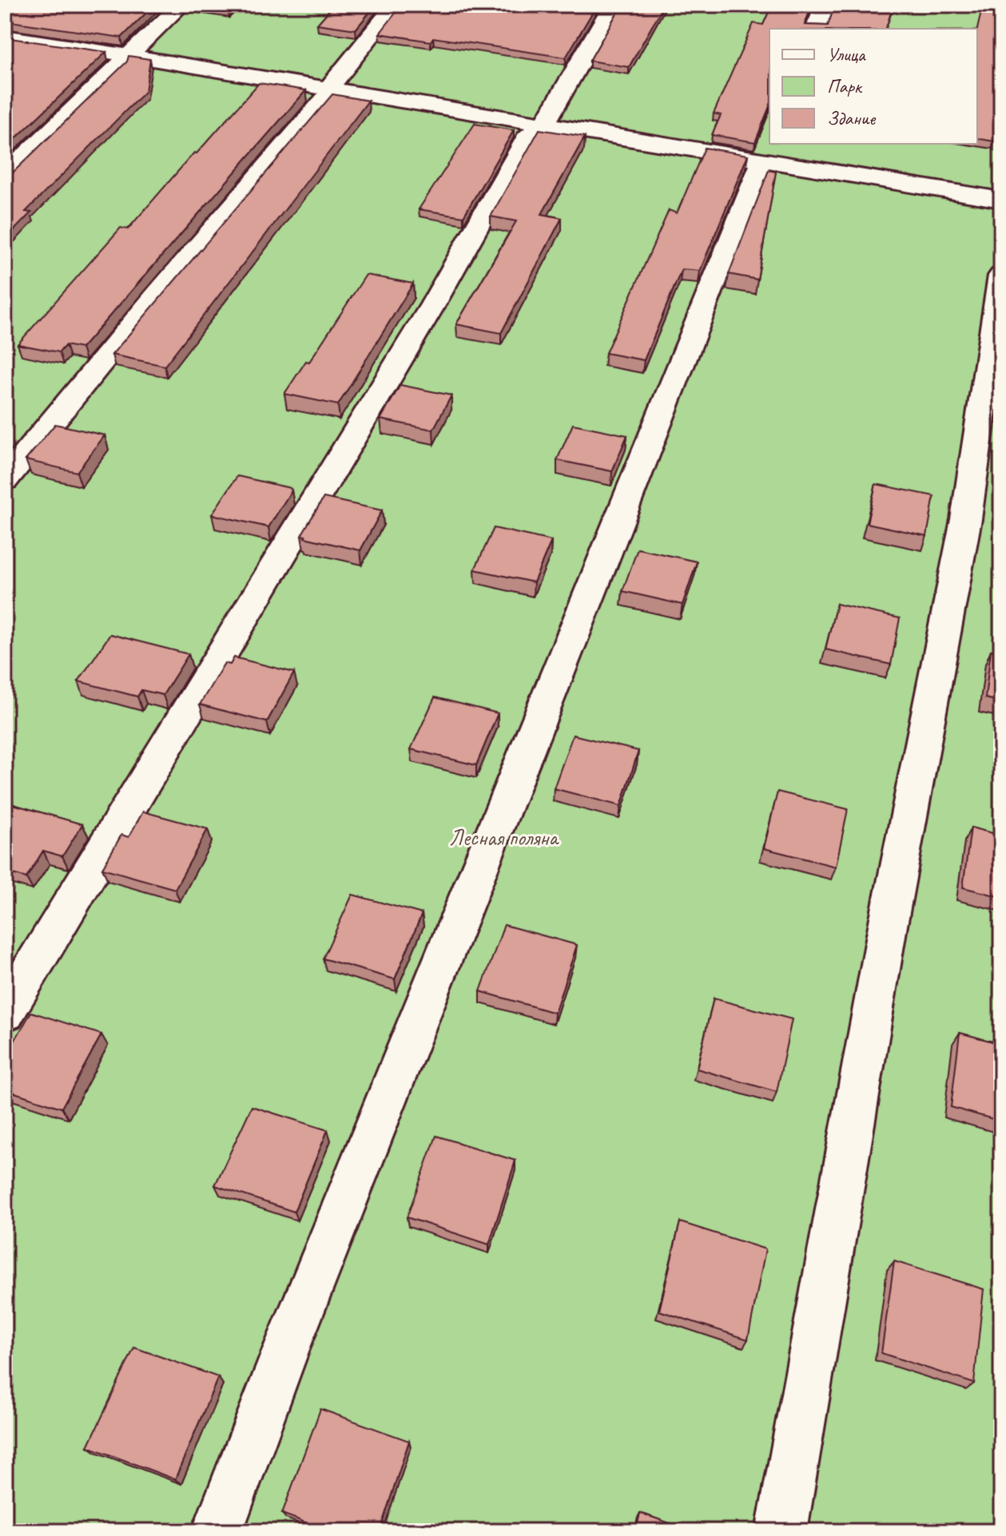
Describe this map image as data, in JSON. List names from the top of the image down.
{
  "parks": ["Лесная поляна"],
  "legend": ["Улица", "Парк", "Здание"]
}
